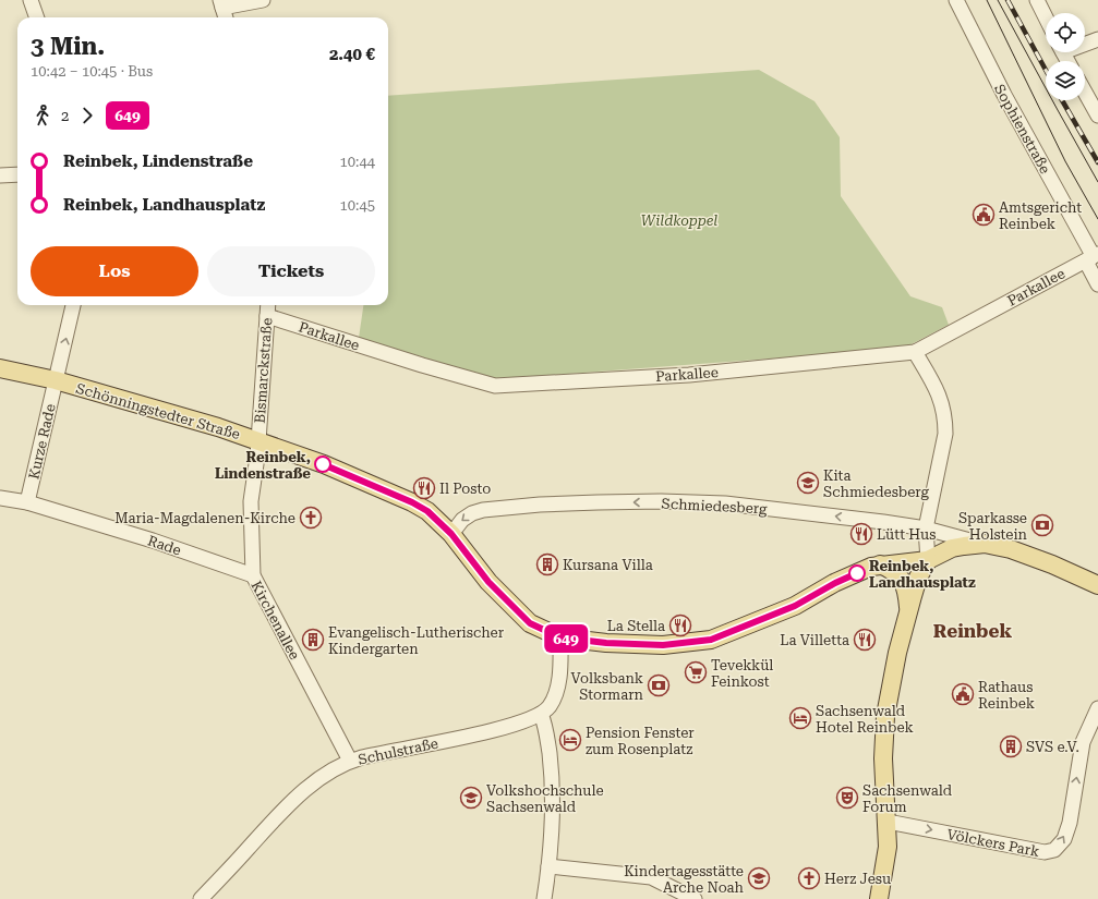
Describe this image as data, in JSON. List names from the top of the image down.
{
  "streets": {
    "main road": ["Schönningstedter Straße"],
    "street": [
      "Sophienstraße",
      "Parkallee",
      "Bismarckstraße",
      "Kurze Rade",
      "Schmiedesberg",
      "Rade",
      "Kirchenallee",
      "Schulstraße",
      "Völckers Park"
    ]
  },
  "crossings": [
    ["Sophienstraße", "Parkallee"],
    ["Parkallee", "Bismarckstraße"],
    ["Bismarckstraße", "Schönningstedter Straße"],
    ["Bismarckstraße", "Kirchenallee"],
    ["Schönningstedter Straße", "Kurze Rade"],
    ["Schönningstedter Straße", "Schmiedesberg"],
    ["Schönningstedter Straße", "Kirchenallee"],
    ["Kurze Rade", "Rade"],
    ["Rade", "Kirchenallee"],
    ["Kirchenallee", "Schulstraße"]
  ],
  "one_way": ["Kurze Rade", "Schmiedesberg"],
  "districts": ["Reinbek"],
  "parks": ["Wildkoppel"],
  "places": {
    "public building": ["Amtsgericht Reinbek", "Rathaus Reinbek"],
    "other": ["Reinbek, Lindenstraße", "Reinbek, Landhausplatz"],
    "school or university": ["Kita Schmiedesberg", "Volkshochschule Sachsenwald", "Kindertagesstätte Arche Noah"],
    "restaurant": [
      "Il Posto",
      "Lütt Hus",
      "La Stella",
      "La Villetta"
    ],
    "church": ["Maria-Magdalenen-Kirche", "Herz Jesu"],
    "bank": ["Sparkasse Holstein", "Volksbank Stormarn"],
    "building": ["Kursana Villa", "Evangelisch-Lutherischer Kindergarten", "SVS e.V."],
    "supermarket": ["Tevekkül Feinkost"],
    "hotel": ["Sachsenwald Hotel Reinbek", "Pension Fenster zum Rosenplatz"],
    "theatre": ["Sachsenwald Forum"]
  },
  "lines": ["bus line 649"],
  "page": {
    "on_map": "649",
    "heading": ["3 Min.", "10:42 – 10:45 · Bus", "2.40 €"],
    "legs": ["2", "649"],
    "list": [
      {
        "name": "Reinbek, Lindenstraße",
        "value": "10:44"
      },
      {
        "name": "Reinbek, Landhausplatz",
        "value": "10:45"
      }
    ],
    "buttons": ["Los", "Tickets"]
  }
}
